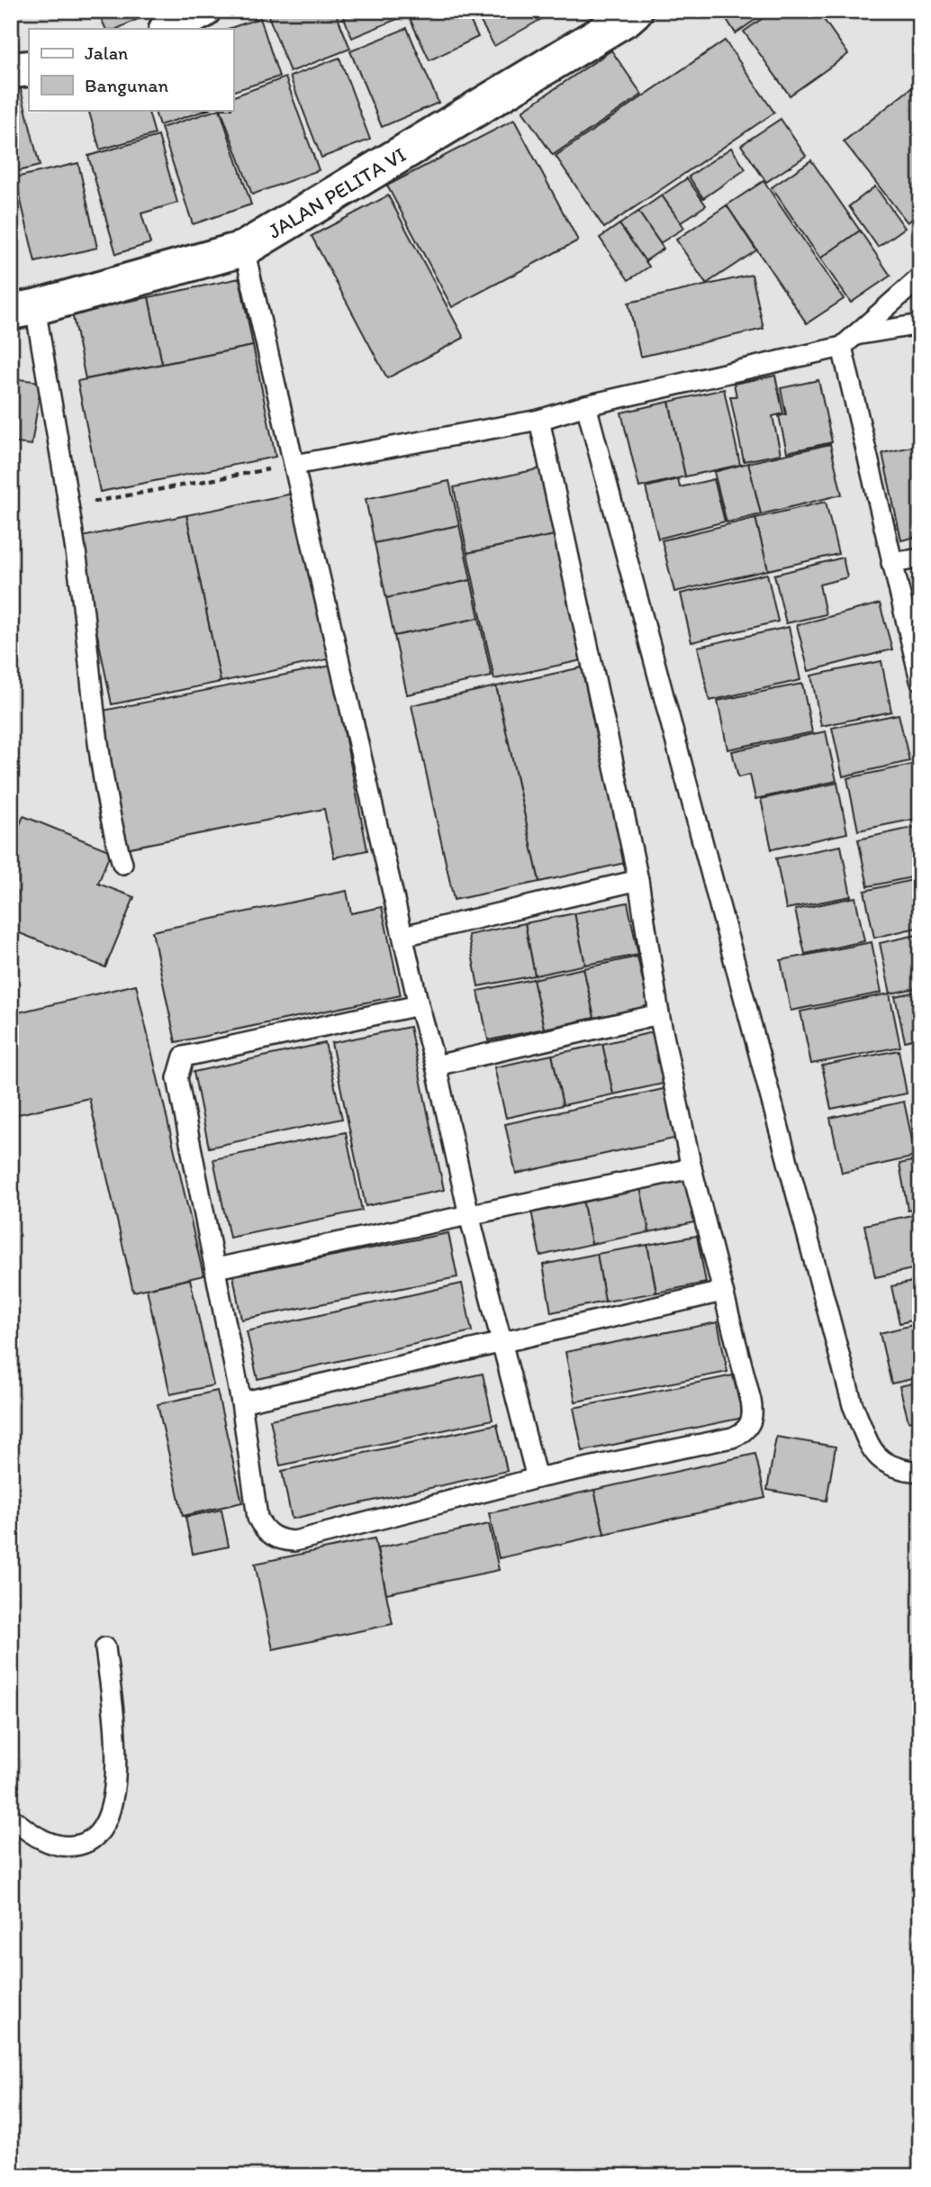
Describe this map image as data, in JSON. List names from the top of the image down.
{
  "streets": {
    "street": ["JALAN PELITA VI"]
  },
  "legend": ["Jalan", "Bangunan"]
}
